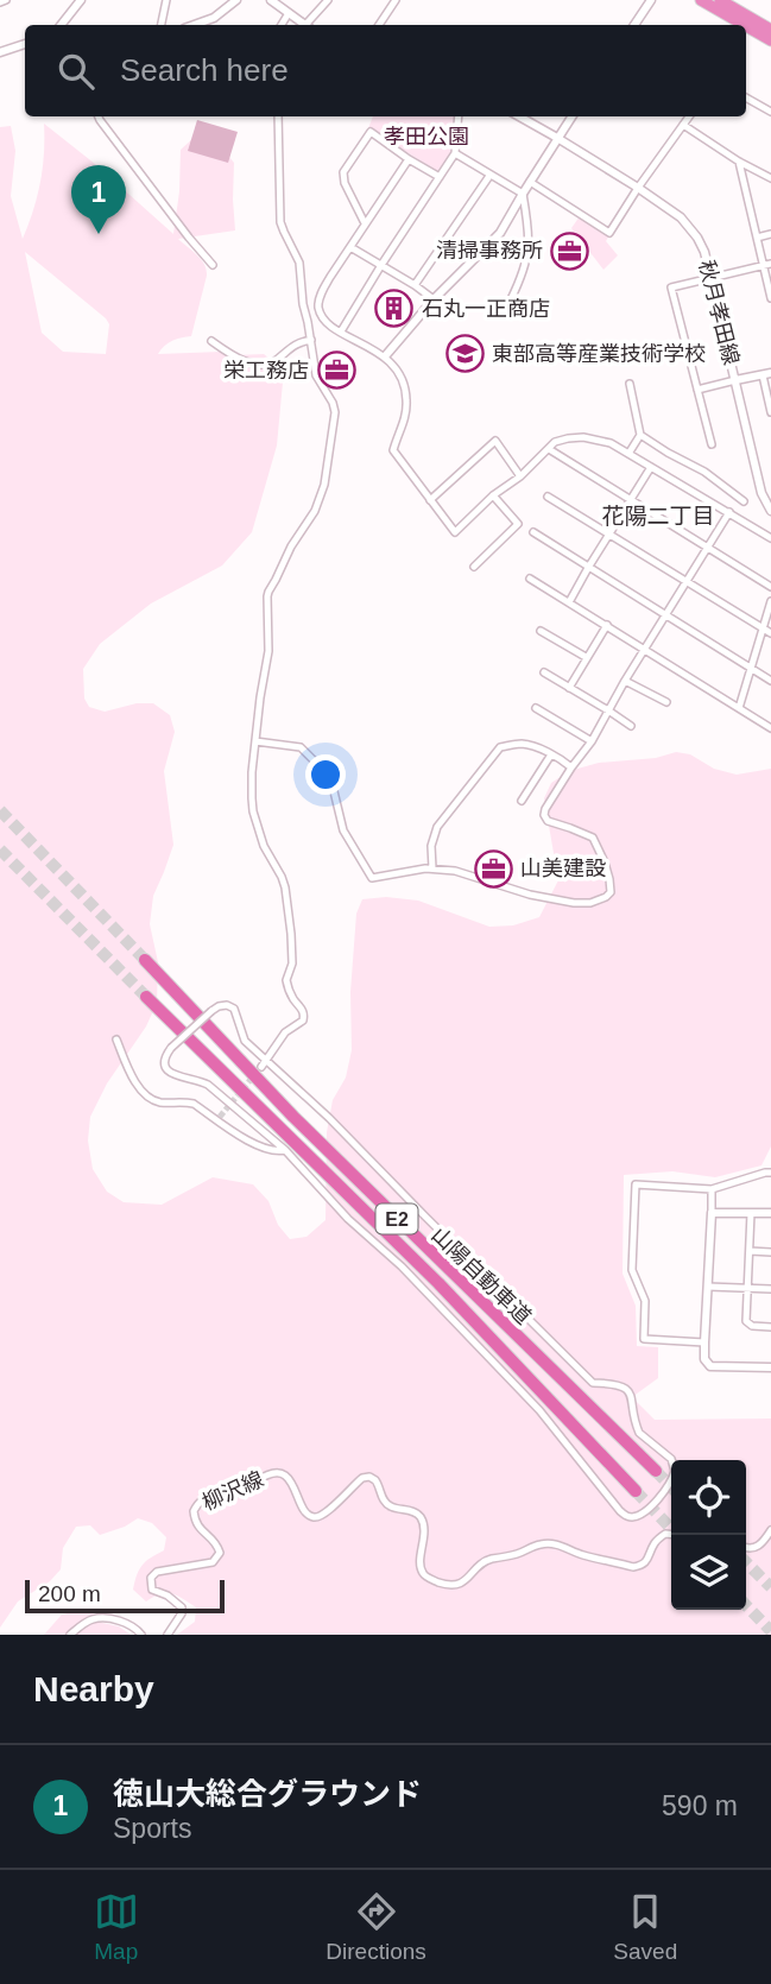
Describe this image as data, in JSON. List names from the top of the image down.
{
  "streets": {
    "highway": ["E2", "山陽自動車道"],
    "street": ["秋月孝田線", "柳沢線"]
  },
  "districts": ["花陽二丁目"],
  "parks": ["孝田公園"],
  "places": {
    "office": ["清掃事務所", "栄工務店", "山美建設"],
    "building": ["石丸一正商店"],
    "school or university": ["東部高等産業技術学校"]
  },
  "scale_bar": "200 m",
  "page": {
    "search": "Search here",
    "pins": "1",
    "scale": "200 m",
    "heading": "Nearby",
    "list": [
      {
        "mark": "1",
        "name": "徳山大総合グラウンド",
        "note": "Sports",
        "value": "590 m"
      }
    ],
    "nav": ["Map", "Directions", "Saved"]
  }
}
